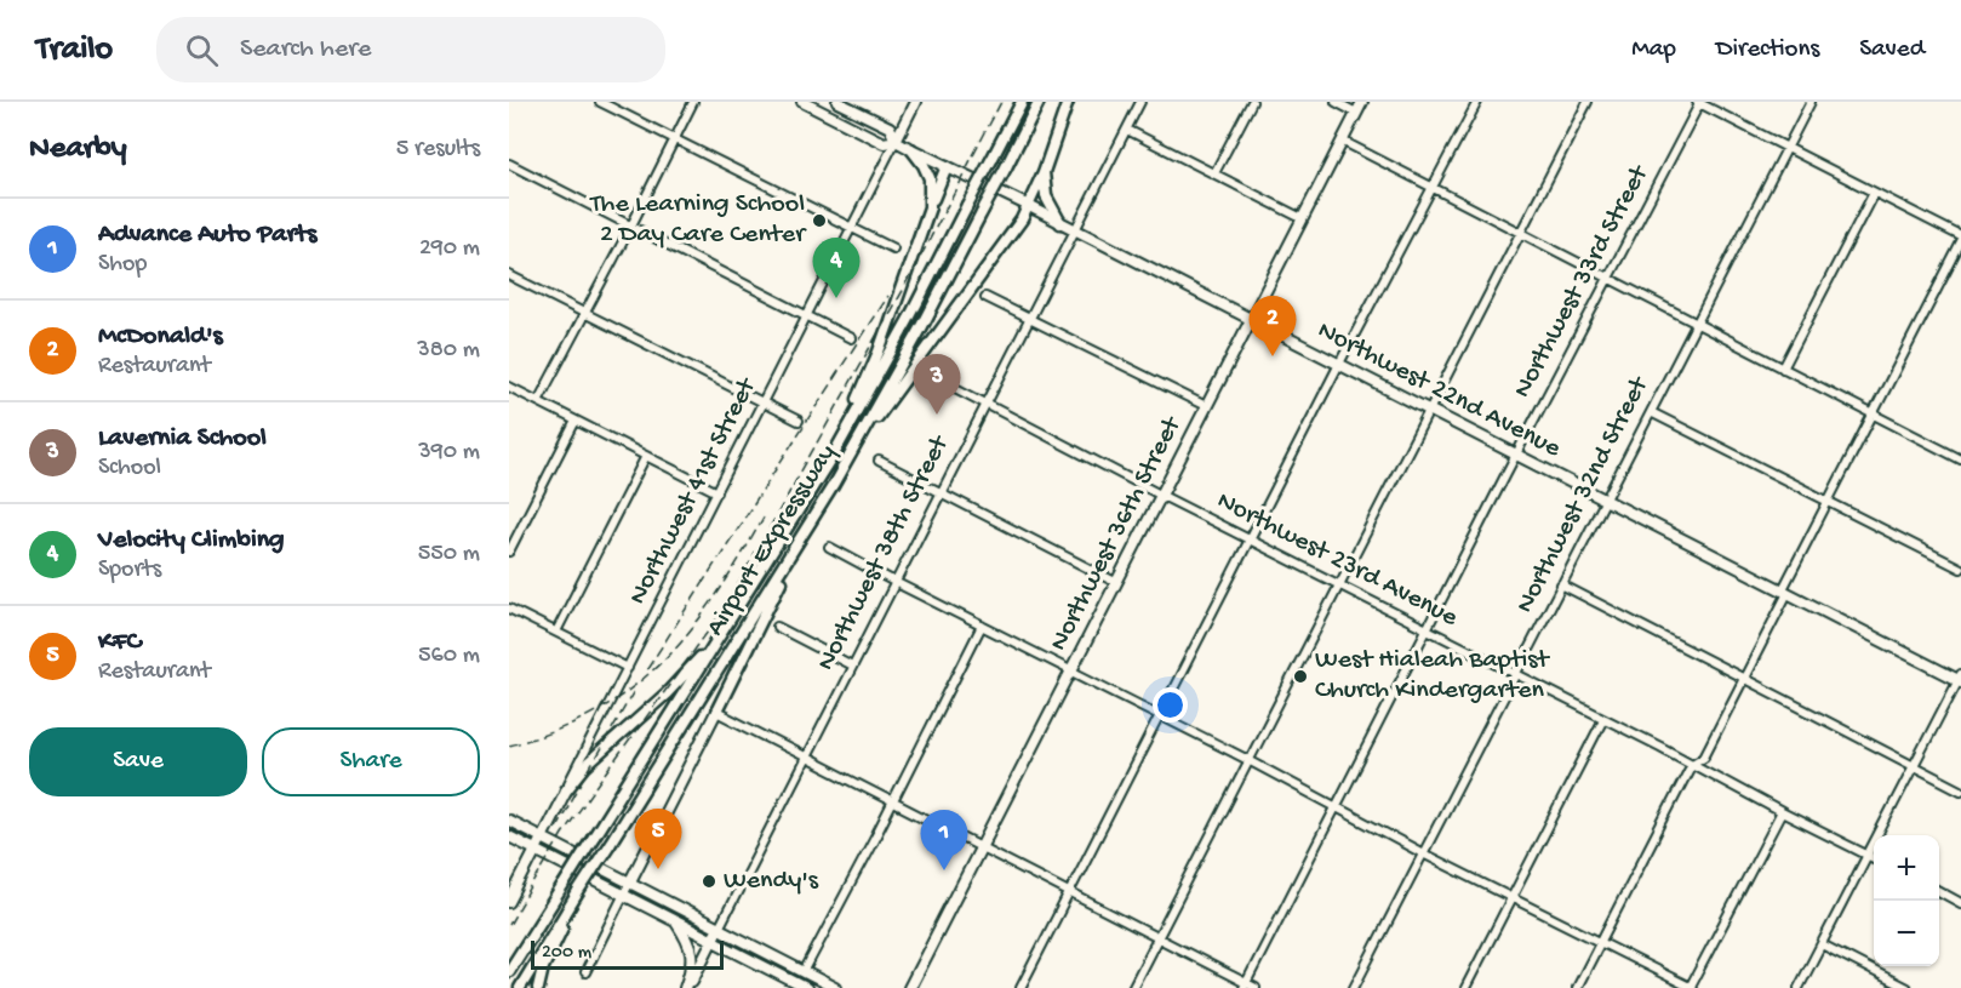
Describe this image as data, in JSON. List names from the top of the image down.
{
  "streets": {
    "highway": ["Airport Expressway"],
    "main road": [
      "Northwest 22nd Avenue",
      "Northwest 41st Street",
      "Northwest 36th Street",
      "Northwest 38th Street"
    ],
    "street": ["Northwest 33rd Street", "Northwest 32nd Street", "Northwest 23rd Avenue"]
  },
  "crossings": [
    ["Northwest 33rd Street", "Northwest 22nd Avenue"],
    ["Northwest 33rd Street", "Northwest 23rd Avenue"],
    ["Northwest 22nd Avenue", "Northwest 41st Street"],
    ["Northwest 22nd Avenue", "Northwest 32nd Street"],
    ["Northwest 22nd Avenue", "Northwest 36th Street"],
    ["Northwest 22nd Avenue", "Northwest 38th Street"],
    ["Northwest 32nd Street", "Northwest 23rd Avenue"],
    ["Northwest 36th Street", "Northwest 23rd Avenue"],
    ["Northwest 38th Street", "Northwest 23rd Avenue"]
  ],
  "places": ["The Learning School 2 Day Care Center", "West Hialeah Baptist Church Kindergarten", "Wendy's"],
  "scale_bar": "200 m",
  "page": {
    "header": "Trailo",
    "search": "Search here",
    "nav": ["Map", "Directions", "Saved"],
    "heading": ["Nearby", "5 results"],
    "list": [
      {
        "mark": "1",
        "name": "Advance Auto Parts",
        "note": "Shop",
        "value": "290 m"
      },
      {
        "mark": "2",
        "name": "McDonald's",
        "note": "Restaurant",
        "value": "380 m"
      },
      {
        "mark": "3",
        "name": "Lavernia School",
        "note": "School",
        "value": "390 m"
      },
      {
        "mark": "4",
        "name": "Velocity Climbing",
        "note": "Sports",
        "value": "550 m"
      },
      {
        "mark": "5",
        "name": "KFC",
        "note": "Restaurant",
        "value": "560 m"
      }
    ],
    "pins": [
      "4",
      "2",
      "3",
      "5",
      "1"
    ],
    "buttons": ["Save", "Share"],
    "map_buttons": ["+", "−"],
    "scale": "200 m"
  }
}
